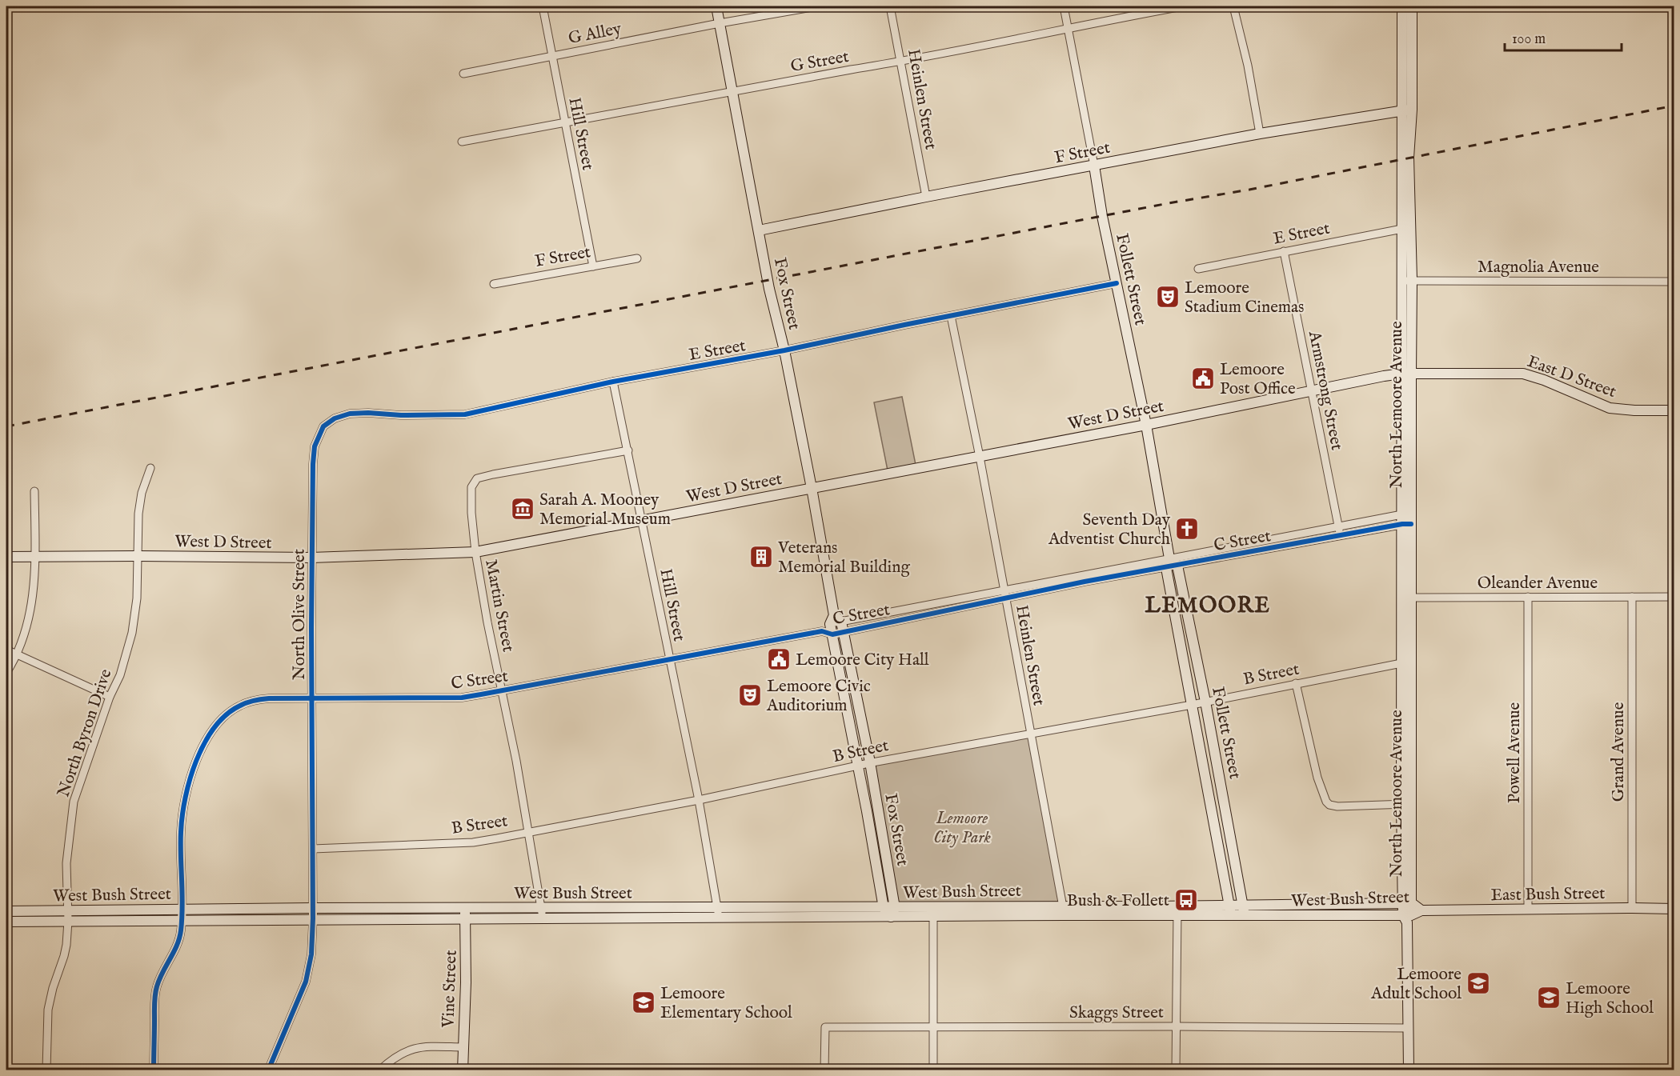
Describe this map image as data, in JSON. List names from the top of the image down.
{
  "streets": {
    "street": [
      "G Alley",
      "G Street",
      "Heinlen Street",
      "Hill Street",
      "F Street",
      "E Street",
      "Magnolia Avenue",
      "Follett Street",
      "Fox Street",
      "East D Street",
      "Armstrong Street",
      "North Lemoore Avenue",
      "West D Street",
      "C Street",
      "Oleander Avenue",
      "Martin Street",
      "North Olive Street",
      "B Street",
      "North Byron Drive",
      "Grand Avenue",
      "Powell Avenue",
      "West Bush Street",
      "East Bush Street",
      "Vine Street",
      "Skaggs Street"
    ]
  },
  "crossings": [
    ["G Alley", "Hill Street"],
    ["G Alley", "Fox Street"],
    ["G Street", "Heinlen Street"],
    ["G Street", "Hill Street"],
    ["G Street", "Follett Street"],
    ["G Street", "Fox Street"],
    ["Heinlen Street", "F Street"],
    ["Heinlen Street", "E Street"],
    ["Heinlen Street", "West D Street"],
    ["Heinlen Street", "C Street"],
    ["Heinlen Street", "B Street"],
    ["Heinlen Street", "West Bush Street"],
    ["Hill Street", "F Street"],
    ["Hill Street", "E Street"],
    ["Hill Street", "West D Street"],
    ["Hill Street", "C Street"],
    ["Hill Street", "Martin Street"],
    ["Hill Street", "B Street"],
    ["Hill Street", "West Bush Street"],
    ["F Street", "Follett Street"],
    ["F Street", "Fox Street"],
    ["F Street", "North Lemoore Avenue"],
    ["E Street", "Follett Street"],
    ["E Street", "Fox Street"],
    ["E Street", "Armstrong Street"],
    ["E Street", "North Lemoore Avenue"],
    ["E Street", "North Olive Street"],
    ["Magnolia Avenue", "North Lemoore Avenue"],
    ["Follett Street", "West D Street"],
    ["Follett Street", "C Street"],
    ["Follett Street", "B Street"],
    ["Follett Street", "West Bush Street"],
    ["Fox Street", "West D Street"],
    ["Fox Street", "C Street"],
    ["Fox Street", "B Street"],
    ["Fox Street", "West Bush Street"],
    ["East D Street", "North Lemoore Avenue"],
    ["East D Street", "West D Street"],
    ["Armstrong Street", "West D Street"],
    ["Armstrong Street", "C Street"],
    ["North Lemoore Avenue", "West D Street"],
    ["North Lemoore Avenue", "C Street"],
    ["North Lemoore Avenue", "Oleander Avenue"],
    ["North Lemoore Avenue", "B Street"],
    ["North Lemoore Avenue", "West Bush Street"],
    ["North Lemoore Avenue", "Skaggs Street"],
    ["West D Street", "Martin Street"],
    ["West D Street", "North Olive Street"],
    ["West D Street", "North Byron Drive"],
    ["C Street", "Martin Street"],
    ["C Street", "North Olive Street"],
    ["C Street", "West Bush Street"],
    ["Oleander Avenue", "Grand Avenue"],
    ["Oleander Avenue", "Powell Avenue"],
    ["Martin Street", "B Street"],
    ["Martin Street", "West Bush Street"],
    ["North Olive Street", "B Street"],
    ["North Olive Street", "West Bush Street"],
    ["North Byron Drive", "West Bush Street"],
    ["Grand Avenue", "East Bush Street"],
    ["Powell Avenue", "East Bush Street"],
    ["West Bush Street", "East Bush Street"],
    ["West Bush Street", "Vine Street"]
  ],
  "districts": ["LEMOORE"],
  "parks": ["Lemoore City Park"],
  "places": {
    "theatre": ["Lemoore Stadium Cinemas", "Lemoore Civic Auditorium"],
    "public building": ["Lemoore Post Office", "Lemoore City Hall"],
    "museum": ["Sarah A. Mooney Memorial Museum"],
    "church": ["Seventh Day Adventist Church"],
    "building": ["Veterans Memorial Building"],
    "bus stop": ["Bush & Follett"],
    "school or university": ["Lemoore Adult School", "Lemoore High School", "Lemoore Elementary School"]
  },
  "scale_bar": "100 m"
}
